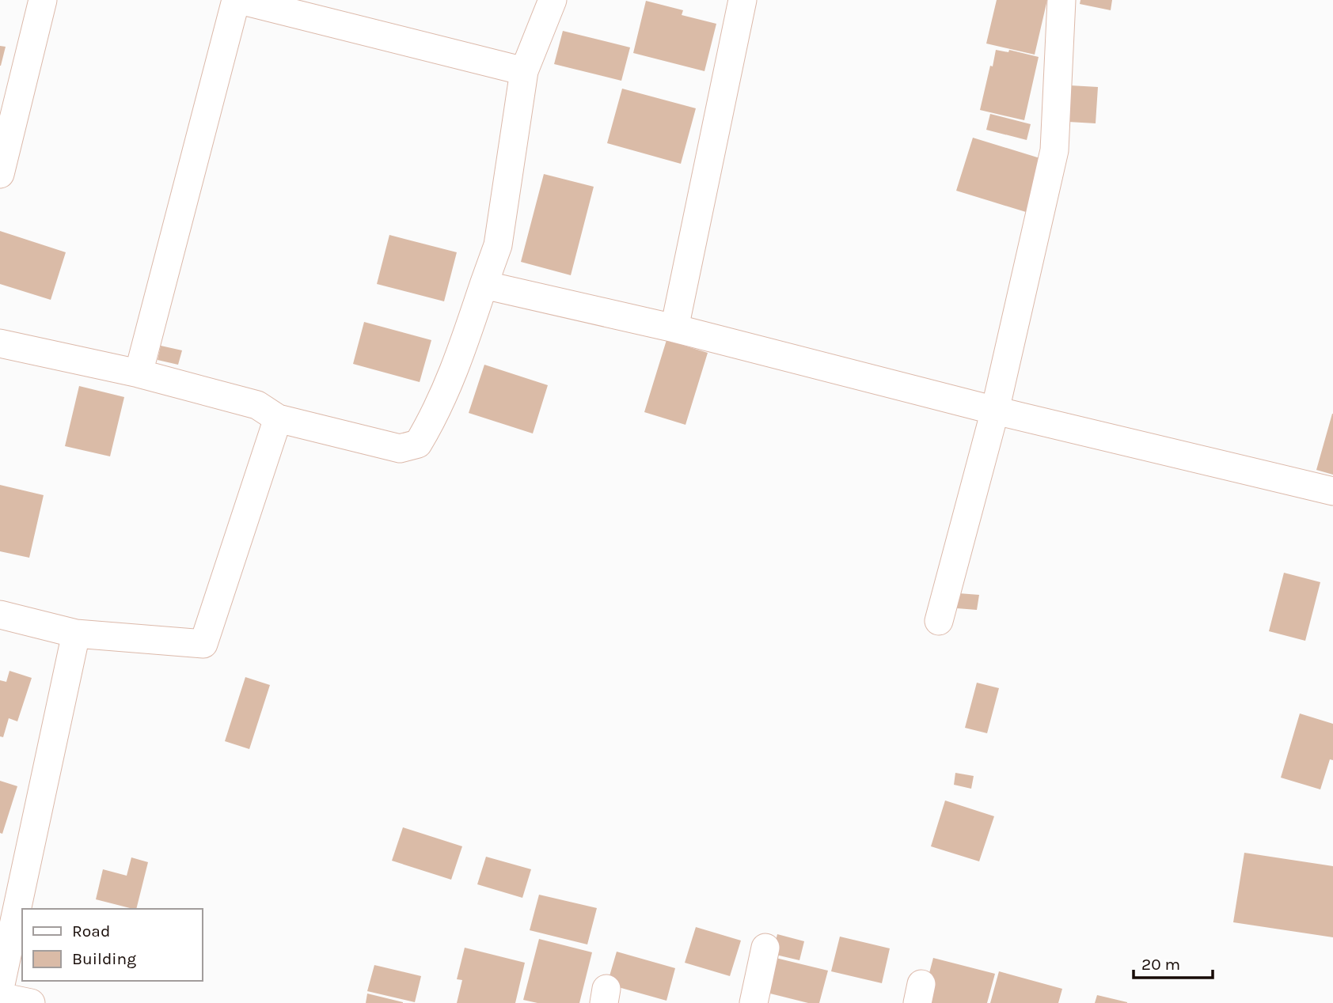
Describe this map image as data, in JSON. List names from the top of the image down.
{
  "legend": ["Road", "Building"],
  "scale_bar": "20 m"
}
